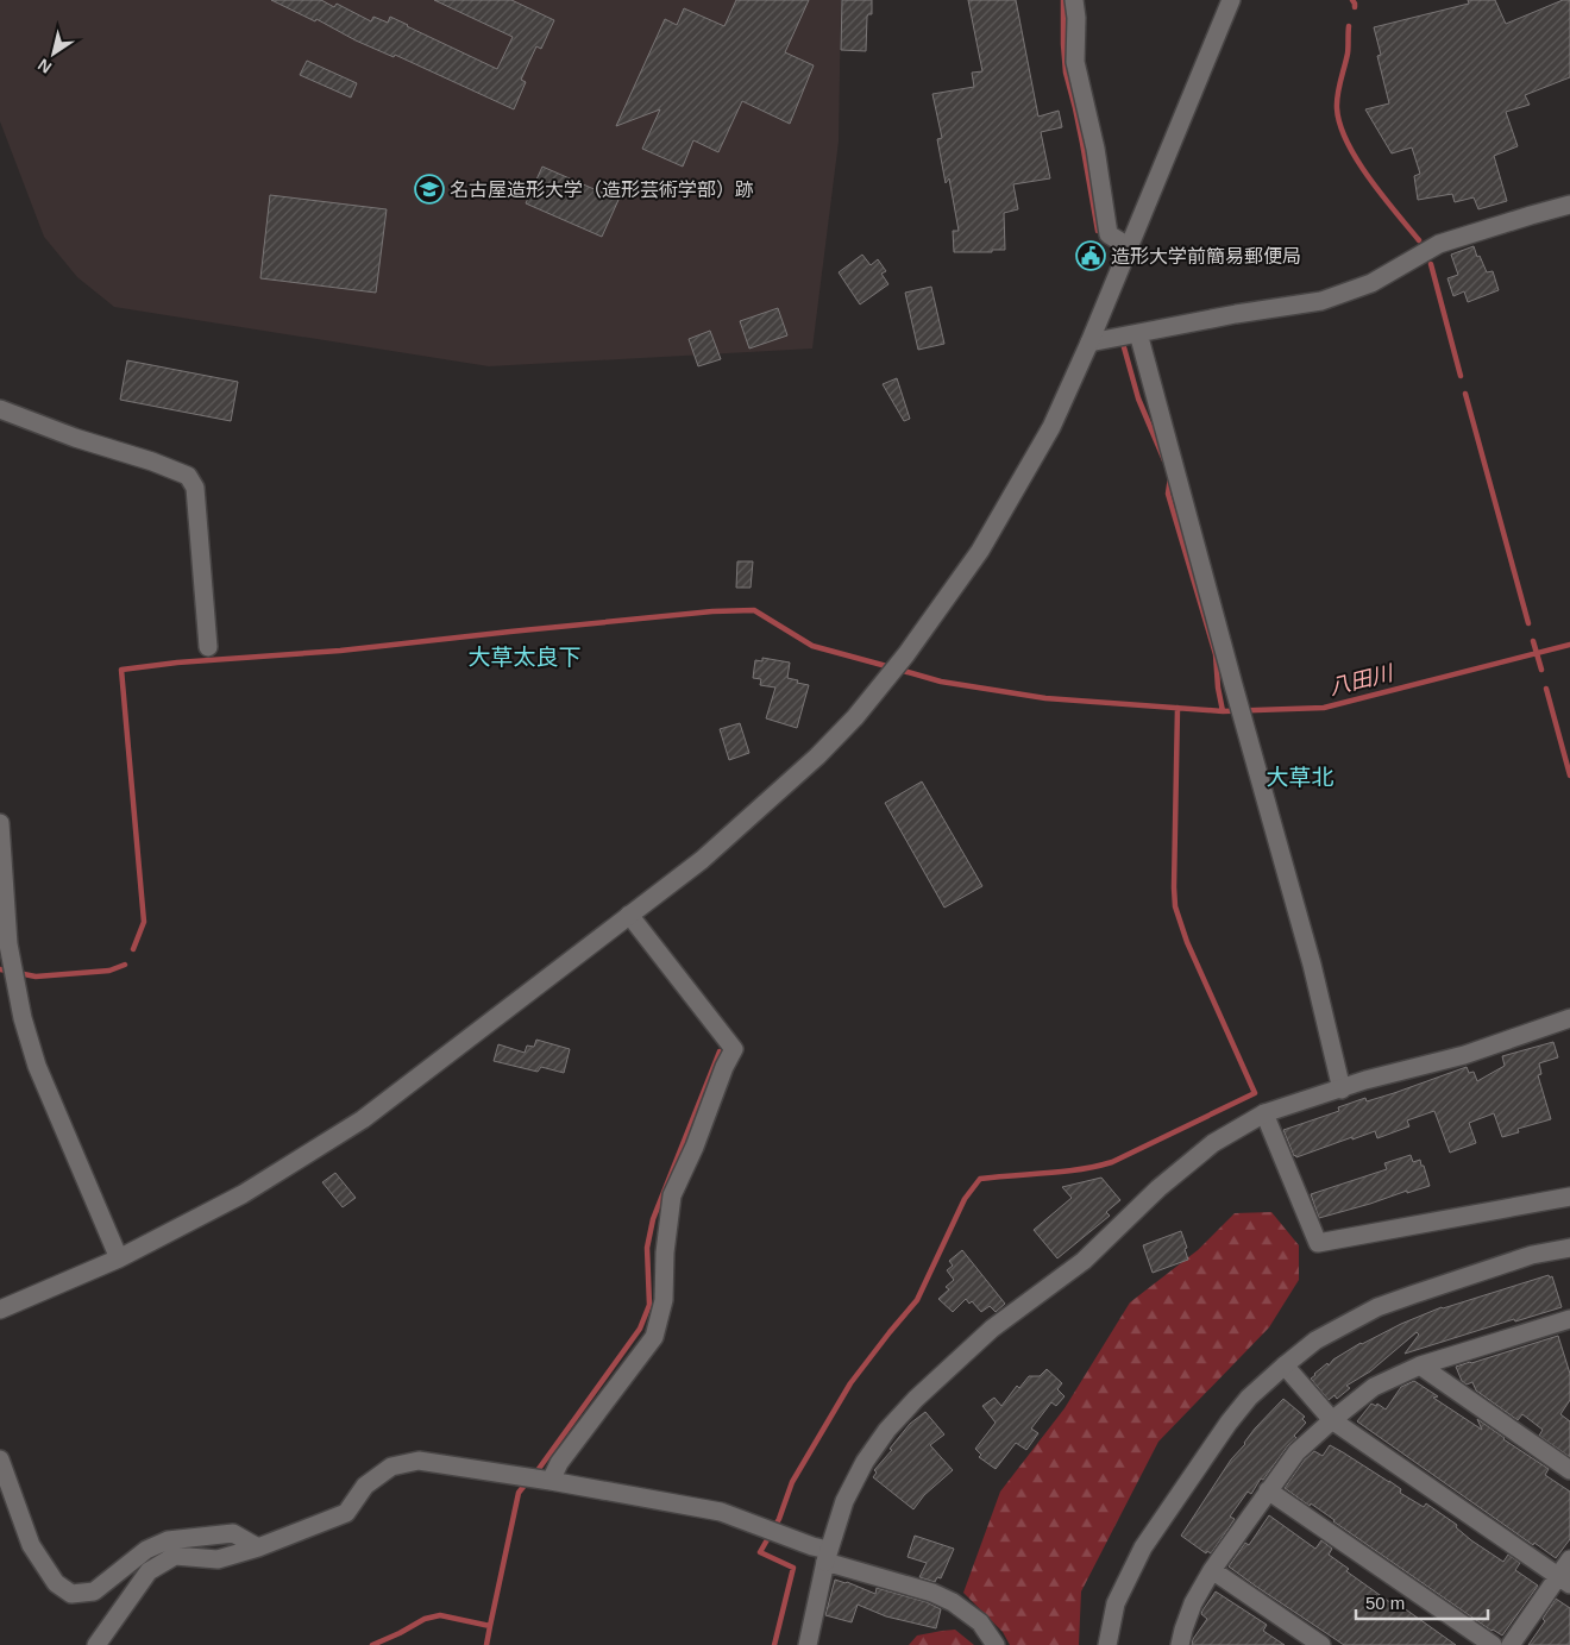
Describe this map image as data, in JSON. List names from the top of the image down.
{
  "districts": ["大草太良下", "大草北"],
  "water": ["八田川"],
  "places": {
    "school or university": ["名古屋造形大学（造形芸術学部）跡"],
    "public building": ["造形大学前簡易郵便局"]
  },
  "scale_bar": "50 m",
  "north": "bottom left"
}
